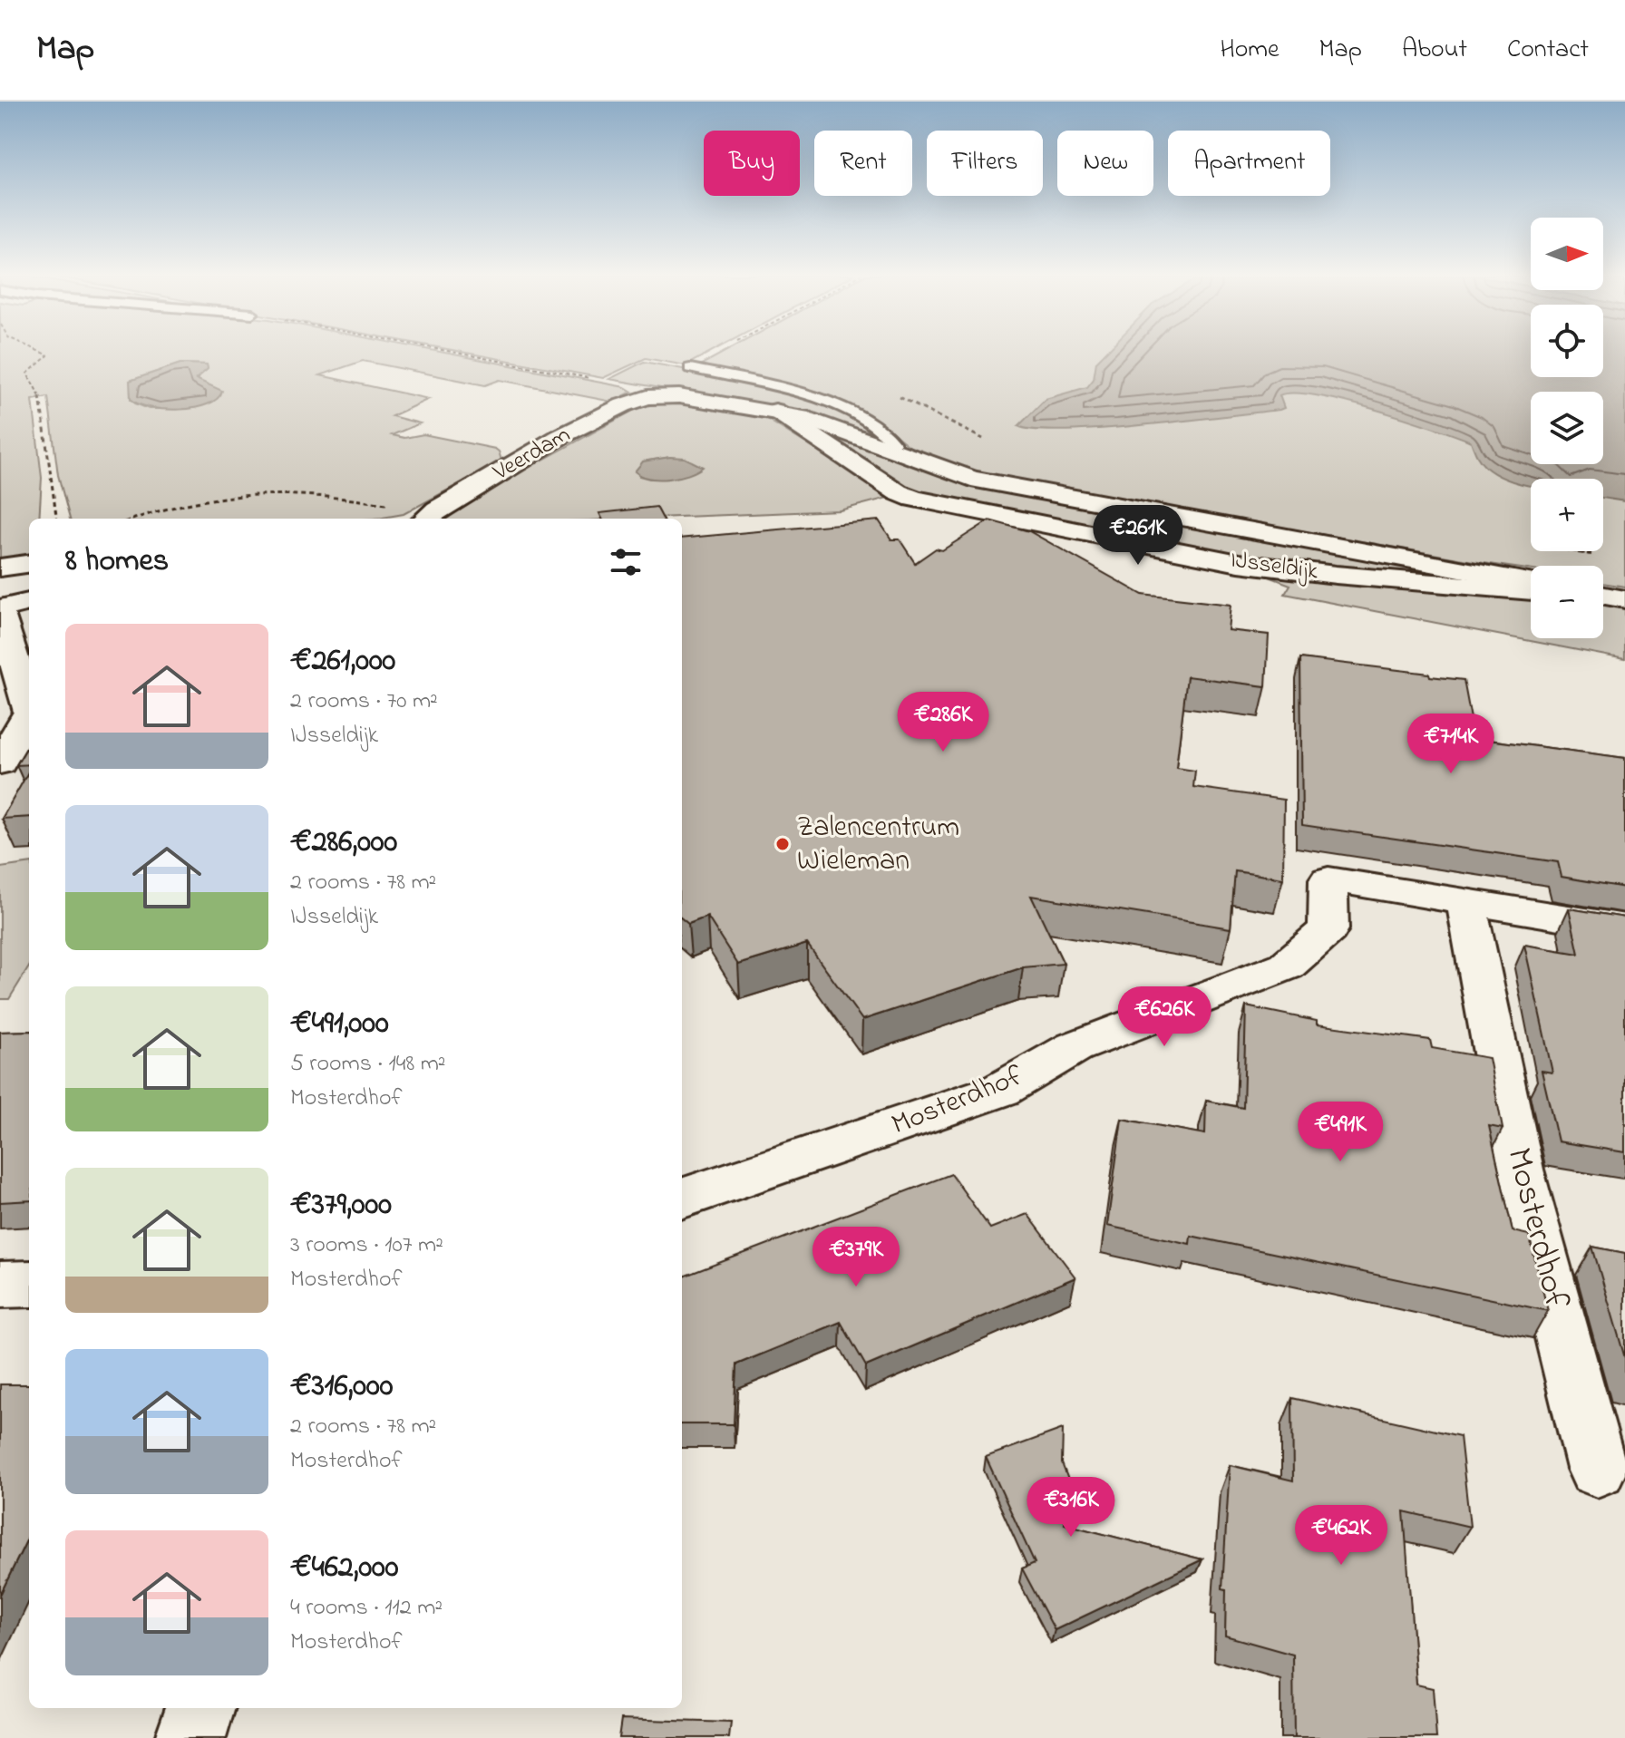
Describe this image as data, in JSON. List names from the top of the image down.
{
  "streets": {
    "street": ["Veerdam", "IJsseldijk", "Mosterdhof"]
  },
  "crossings": [
    ["Veerdam", "IJsseldijk"]
  ],
  "places": ["Zalencentrum Wieleman"],
  "north": "right",
  "page": {
    "header": "Map",
    "nav": [
      "Home",
      "Map",
      "About",
      "Contact"
    ],
    "chip": [
      "Buy",
      "Rent",
      "Filters",
      "New",
      "Apartment"
    ],
    "map_buttons": ["+", "−"],
    "price": [
      "€261K",
      "€286K",
      "€714K",
      "€626K",
      "€491K",
      "€379K",
      "€316K",
      "€462K"
    ],
    "heading": "8 homes",
    "list": [
      {
        "name": "€261,000",
        "note": "2 rooms · 70 m² · IJsseldijk"
      },
      {
        "name": "€286,000",
        "note": "2 rooms · 78 m² · IJsseldijk"
      },
      {
        "name": "€491,000",
        "note": "5 rooms · 148 m² · Mosterdhof"
      },
      {
        "name": "€379,000",
        "note": "3 rooms · 107 m² · Mosterdhof"
      },
      {
        "name": "€316,000",
        "note": "2 rooms · 78 m² · Mosterdhof"
      },
      {
        "name": "€462,000",
        "note": "4 rooms · 112 m² · Mosterdhof"
      }
    ]
  }
}
